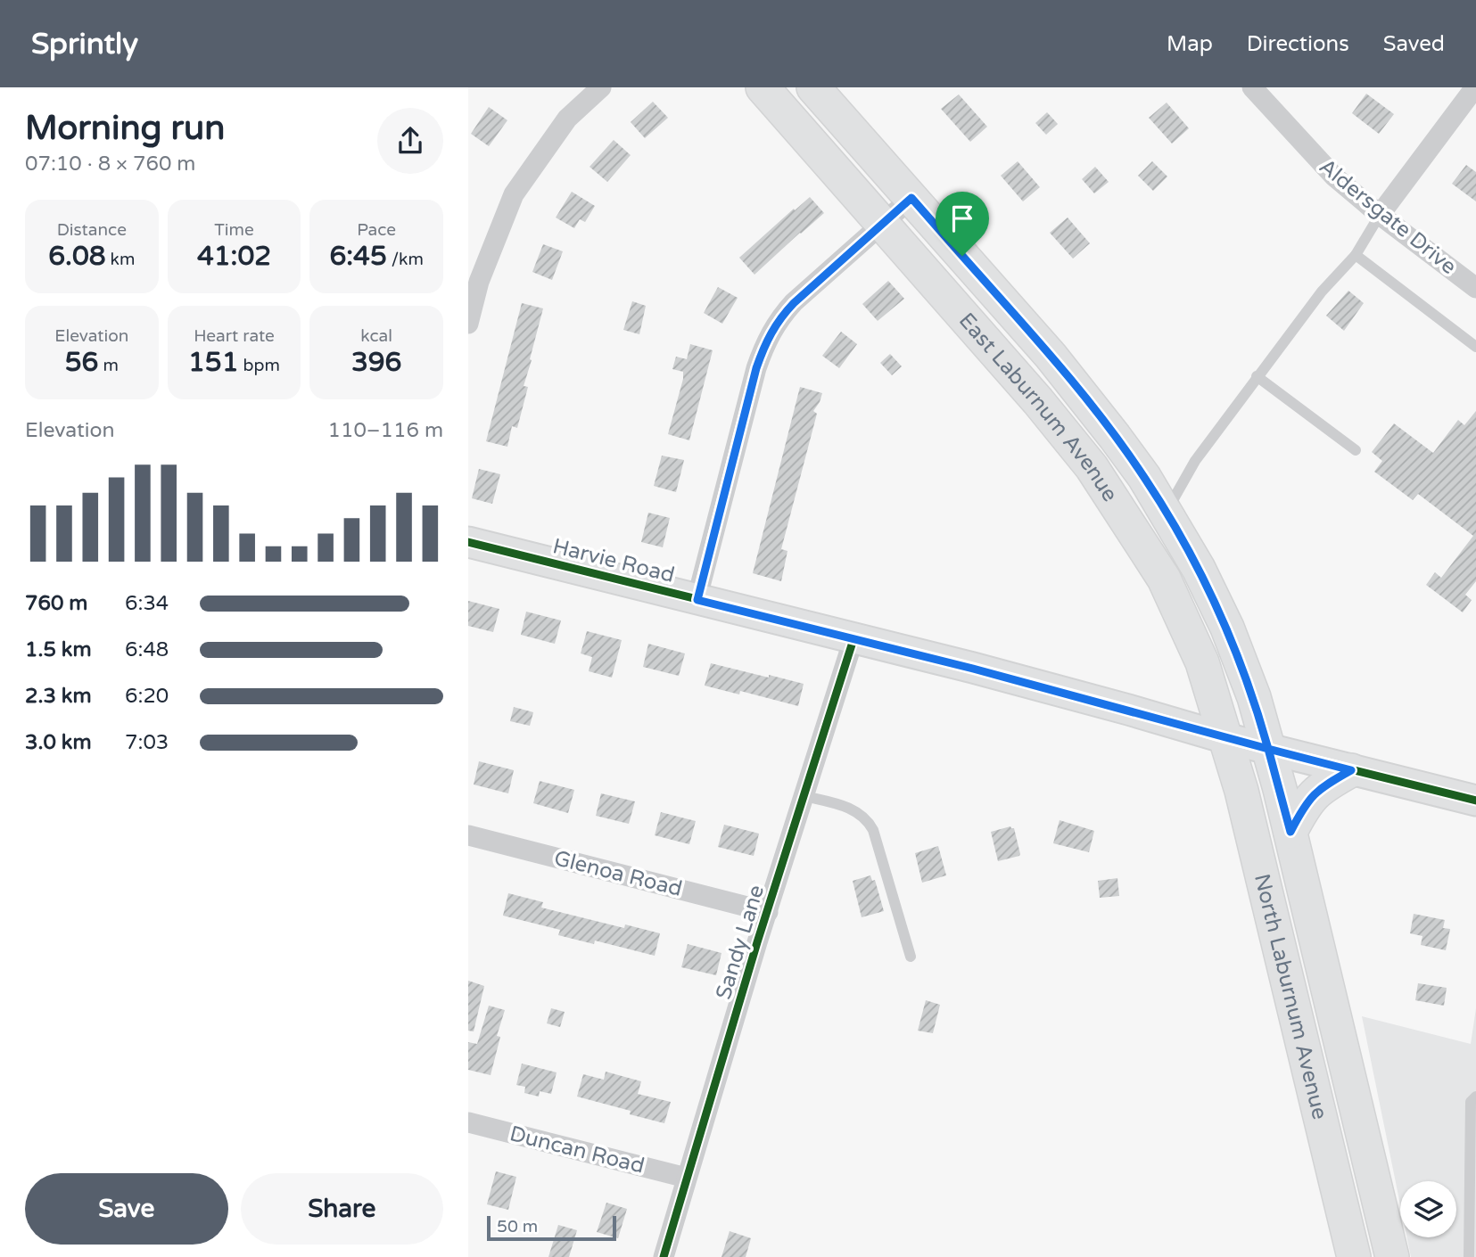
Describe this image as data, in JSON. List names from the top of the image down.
{
  "streets": {
    "main road": ["East Laburnum Avenue", "North Laburnum Avenue"],
    "street": [
      "Aldersgate Drive",
      "Harvie Road",
      "Glenoa Road",
      "Sandy Lane",
      "Duncan Road"
    ]
  },
  "crossings": [
    ["East Laburnum Avenue", "Harvie Road"],
    ["East Laburnum Avenue", "North Laburnum Avenue"],
    ["Harvie Road", "Sandy Lane"],
    ["Harvie Road", "North Laburnum Avenue"],
    ["Glenoa Road", "Sandy Lane"],
    ["Sandy Lane", "Duncan Road"]
  ],
  "scale_bar": "50 m",
  "page": {
    "header": "Sprintly",
    "nav": ["Map", "Directions", "Saved"],
    "heading": ["Morning run", "07:10 · 8 × 760 m"],
    "stats": [
      ["Distance", "6.08 km"],
      ["Time", "41:02"],
      ["Pace", "6:45 /km"],
      ["Elevation", "56 m"],
      ["Heart rate", "151 bpm"],
      ["kcal", "396"]
    ],
    "chart": ["Elevation", "110–116 m"],
    "list": [
      {
        "name": "760 m",
        "note": "6:34"
      },
      {
        "name": "1.5 km",
        "note": "6:48"
      },
      {
        "name": "2.3 km",
        "note": "6:20"
      },
      {
        "name": "3.0 km",
        "note": "7:03"
      }
    ],
    "buttons": ["Save", "Share"],
    "scale": "50 m"
  }
}
